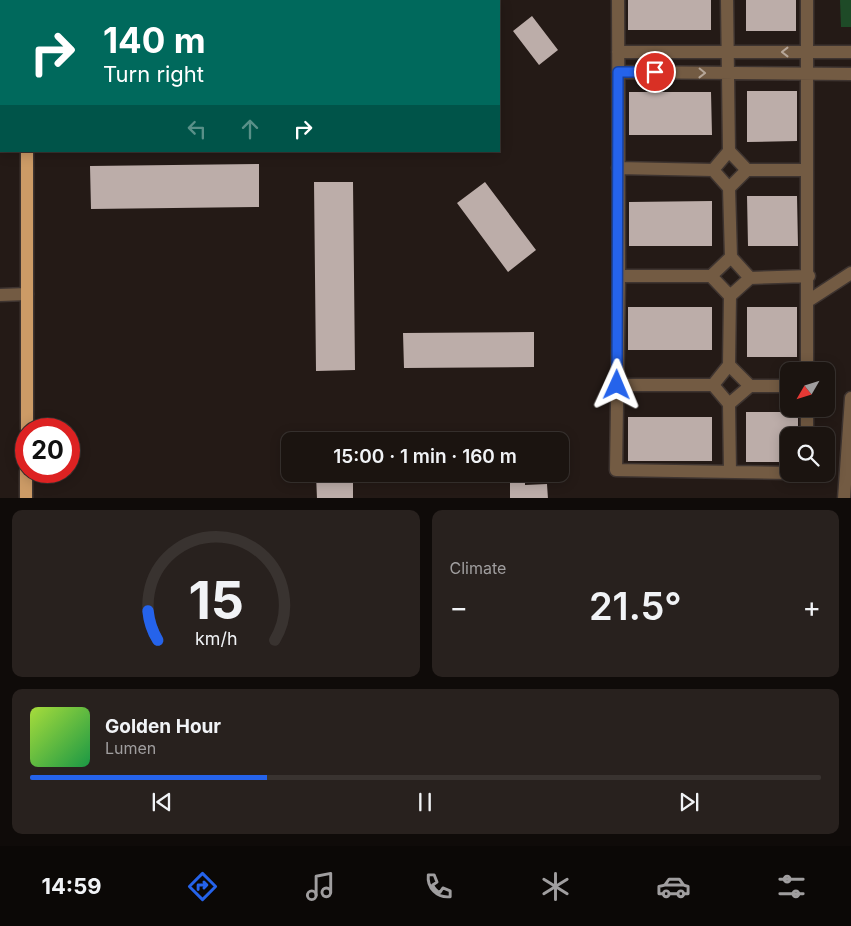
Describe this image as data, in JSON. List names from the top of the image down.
{
  "north": "bottom left",
  "page": {
    "turn": ["140 m", "Turn right"],
    "limit": "20",
    "trip": "15:00 · 1 min · 160 m",
    "tile": "Climate",
    "heat": ["−", "21.5°", "+"],
    "song": ["Golden Hour", "Lumen"],
    "tabs": "14:59",
    "gauge": ["15", "km/h"]
  }
}
